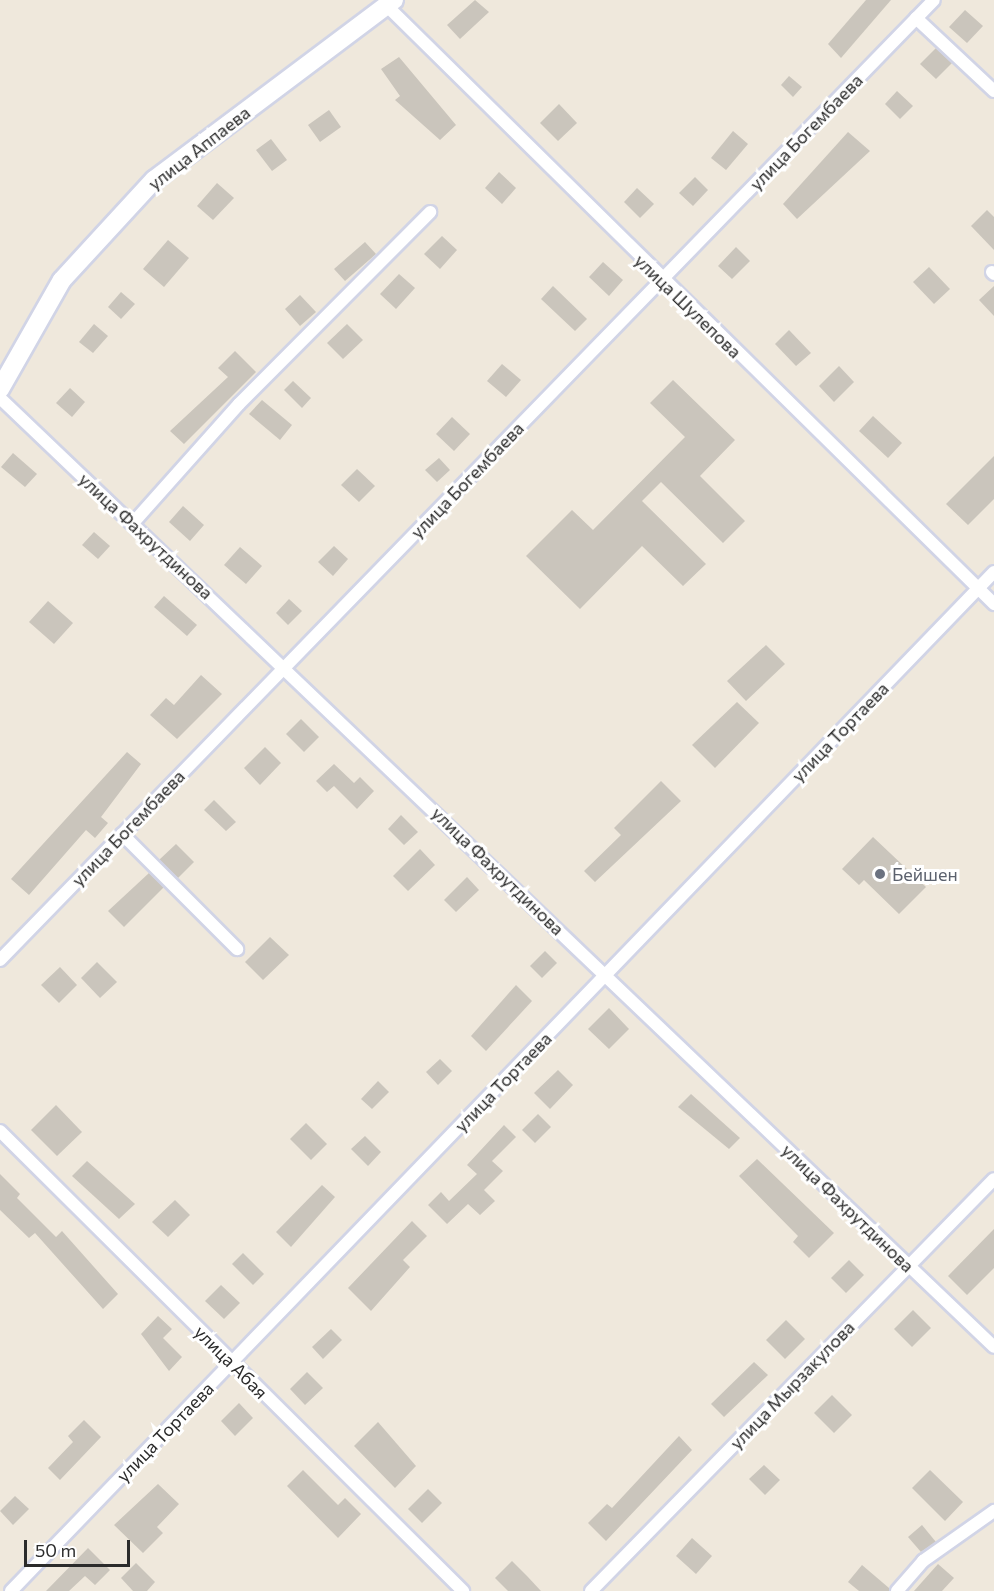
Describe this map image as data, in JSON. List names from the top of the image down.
{
  "streets": {
    "main road": ["улица Аппаева"],
    "street": [
      "улица Богембаева",
      "улица Шулепова",
      "улица Фахрутдинова",
      "улица Тортаева",
      "улица Абая",
      "улица Мырзакулова"
    ]
  },
  "crossings": [
    ["улица Богембаева", "улица Шулепова"],
    ["улица Богембаева", "улица Фахрутдинова"],
    ["улица Аппаева", "улица Шулепова"],
    ["улица Шулепова", "улица Тортаева"],
    ["улица Фахрутдинова", "улица Тортаева"],
    ["улица Фахрутдинова", "улица Мырзакулова"],
    ["улица Тортаева", "улица Абая"]
  ],
  "places": ["Бейшен"],
  "scale_bar": "50 m"
}
